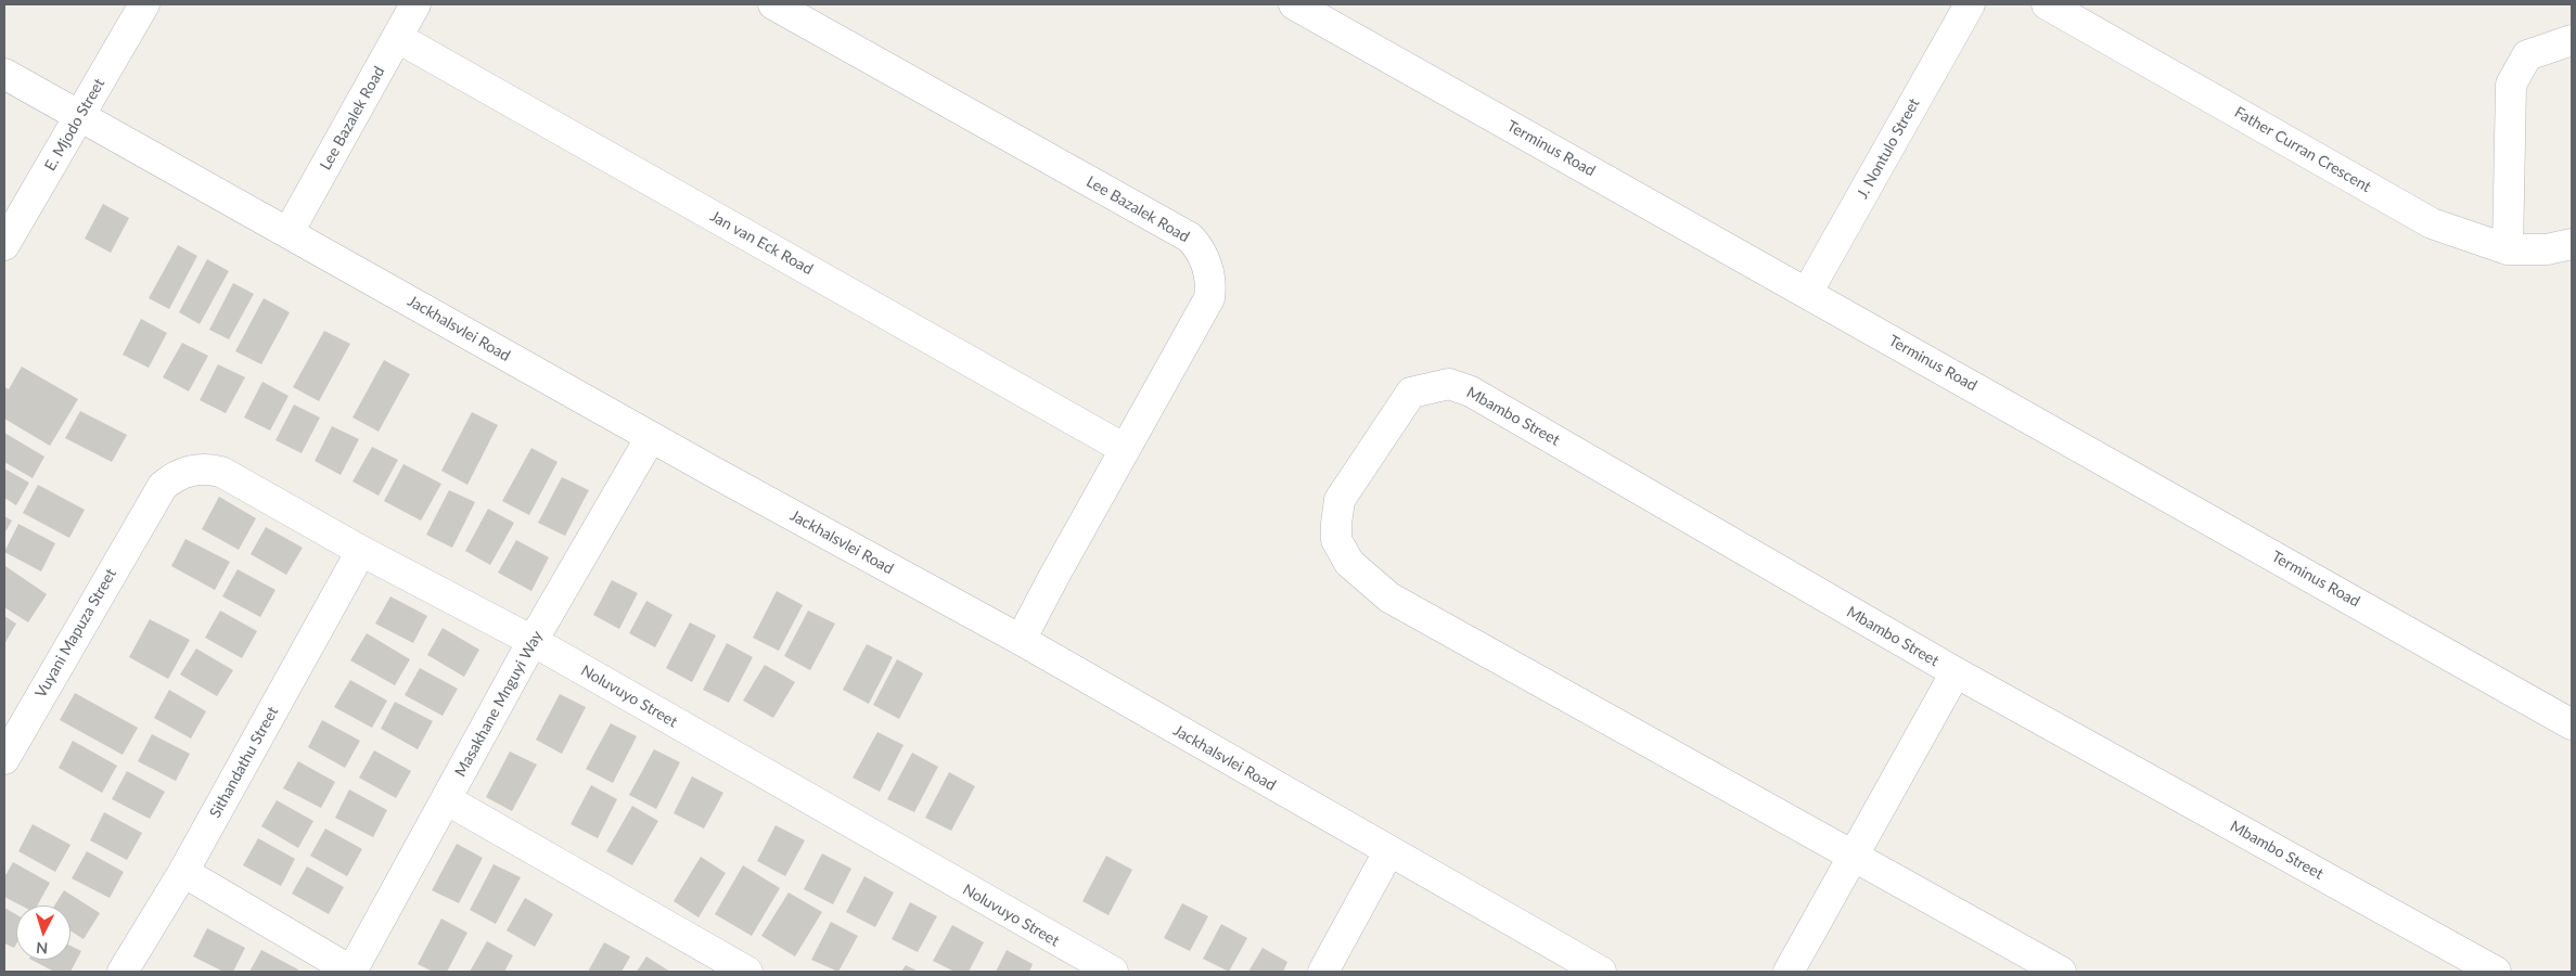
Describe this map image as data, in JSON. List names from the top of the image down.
{
  "streets": {
    "street": [
      "Lee Bazalek Road",
      "E. Mjodo Street",
      "Terminus Road",
      "J. Nontulo Street",
      "Father Curran Crescent",
      "Jan van Eck Road",
      "Jackhalsvlei Road",
      "Mbambo Street",
      "Vuyani Mapuza Street",
      "Noluvuyo Street",
      "Masakhane Mnguyi Way",
      "Sithandathu Street"
    ]
  },
  "crossings": [
    ["Lee Bazalek Road", "Jan van Eck Road"],
    ["Lee Bazalek Road", "Jackhalsvlei Road"],
    ["E. Mjodo Street", "Jackhalsvlei Road"],
    ["Terminus Road", "J. Nontulo Street"],
    ["Jackhalsvlei Road", "Masakhane Mnguyi Way"],
    ["Vuyani Mapuza Street", "Noluvuyo Street"],
    ["Noluvuyo Street", "Masakhane Mnguyi Way"],
    ["Noluvuyo Street", "Sithandathu Street"]
  ],
  "north": "bottom"
}
